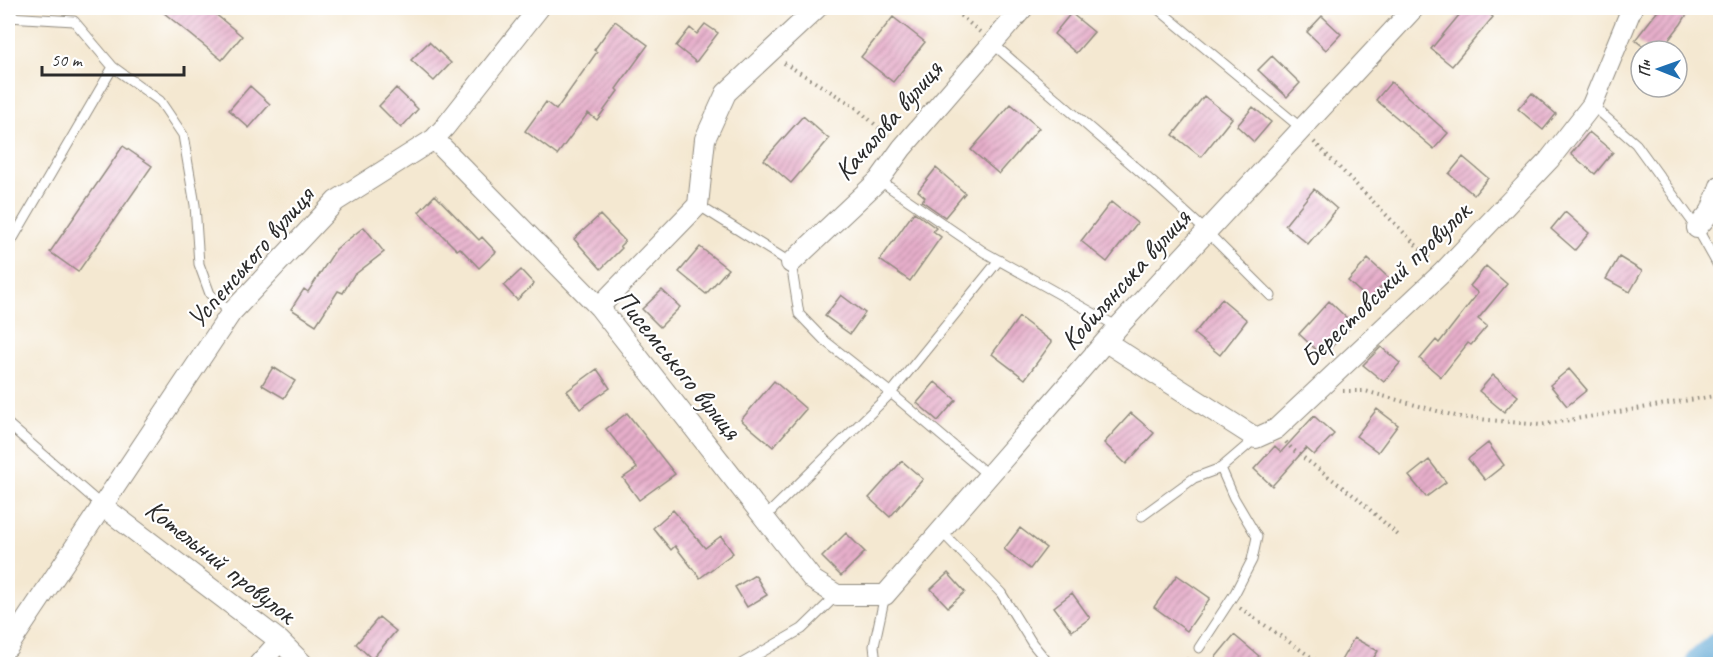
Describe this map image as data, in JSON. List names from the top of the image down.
{
  "streets": {
    "street": [
      "Качалова вулиця",
      "Успенського вулиця",
      "Кобилянська вулиця",
      "Берестовський провулок",
      "Писемського вулиця",
      "Котельний провулок"
    ]
  },
  "crossings": [
    ["Успенського вулиця", "Писемського вулиця"],
    ["Успенського вулиця", "Котельний провулок"]
  ],
  "scale_bar": "50 m",
  "north": "left"
}
